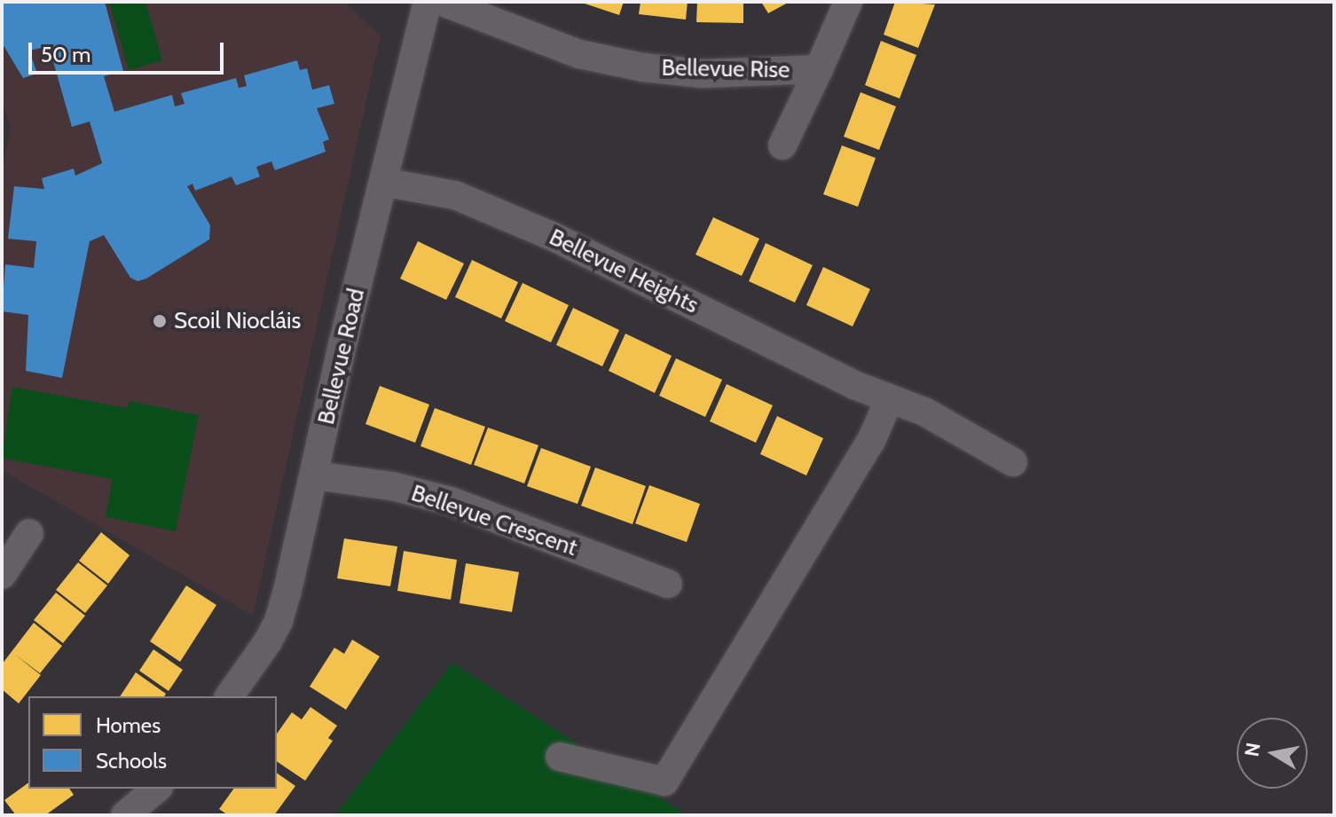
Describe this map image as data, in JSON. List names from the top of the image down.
{
  "streets": {
    "street": [
      "Bellevue Rise",
      "Bellevue Heights",
      "Bellevue Road",
      "Bellevue Crescent"
    ]
  },
  "crossings": [
    ["Bellevue Heights", "Bellevue Road"],
    ["Bellevue Road", "Bellevue Crescent"]
  ],
  "places": ["Scoil Niocláis"],
  "legend": ["Homes", "Schools"],
  "scale_bar": "50 m",
  "north": "left"
}
